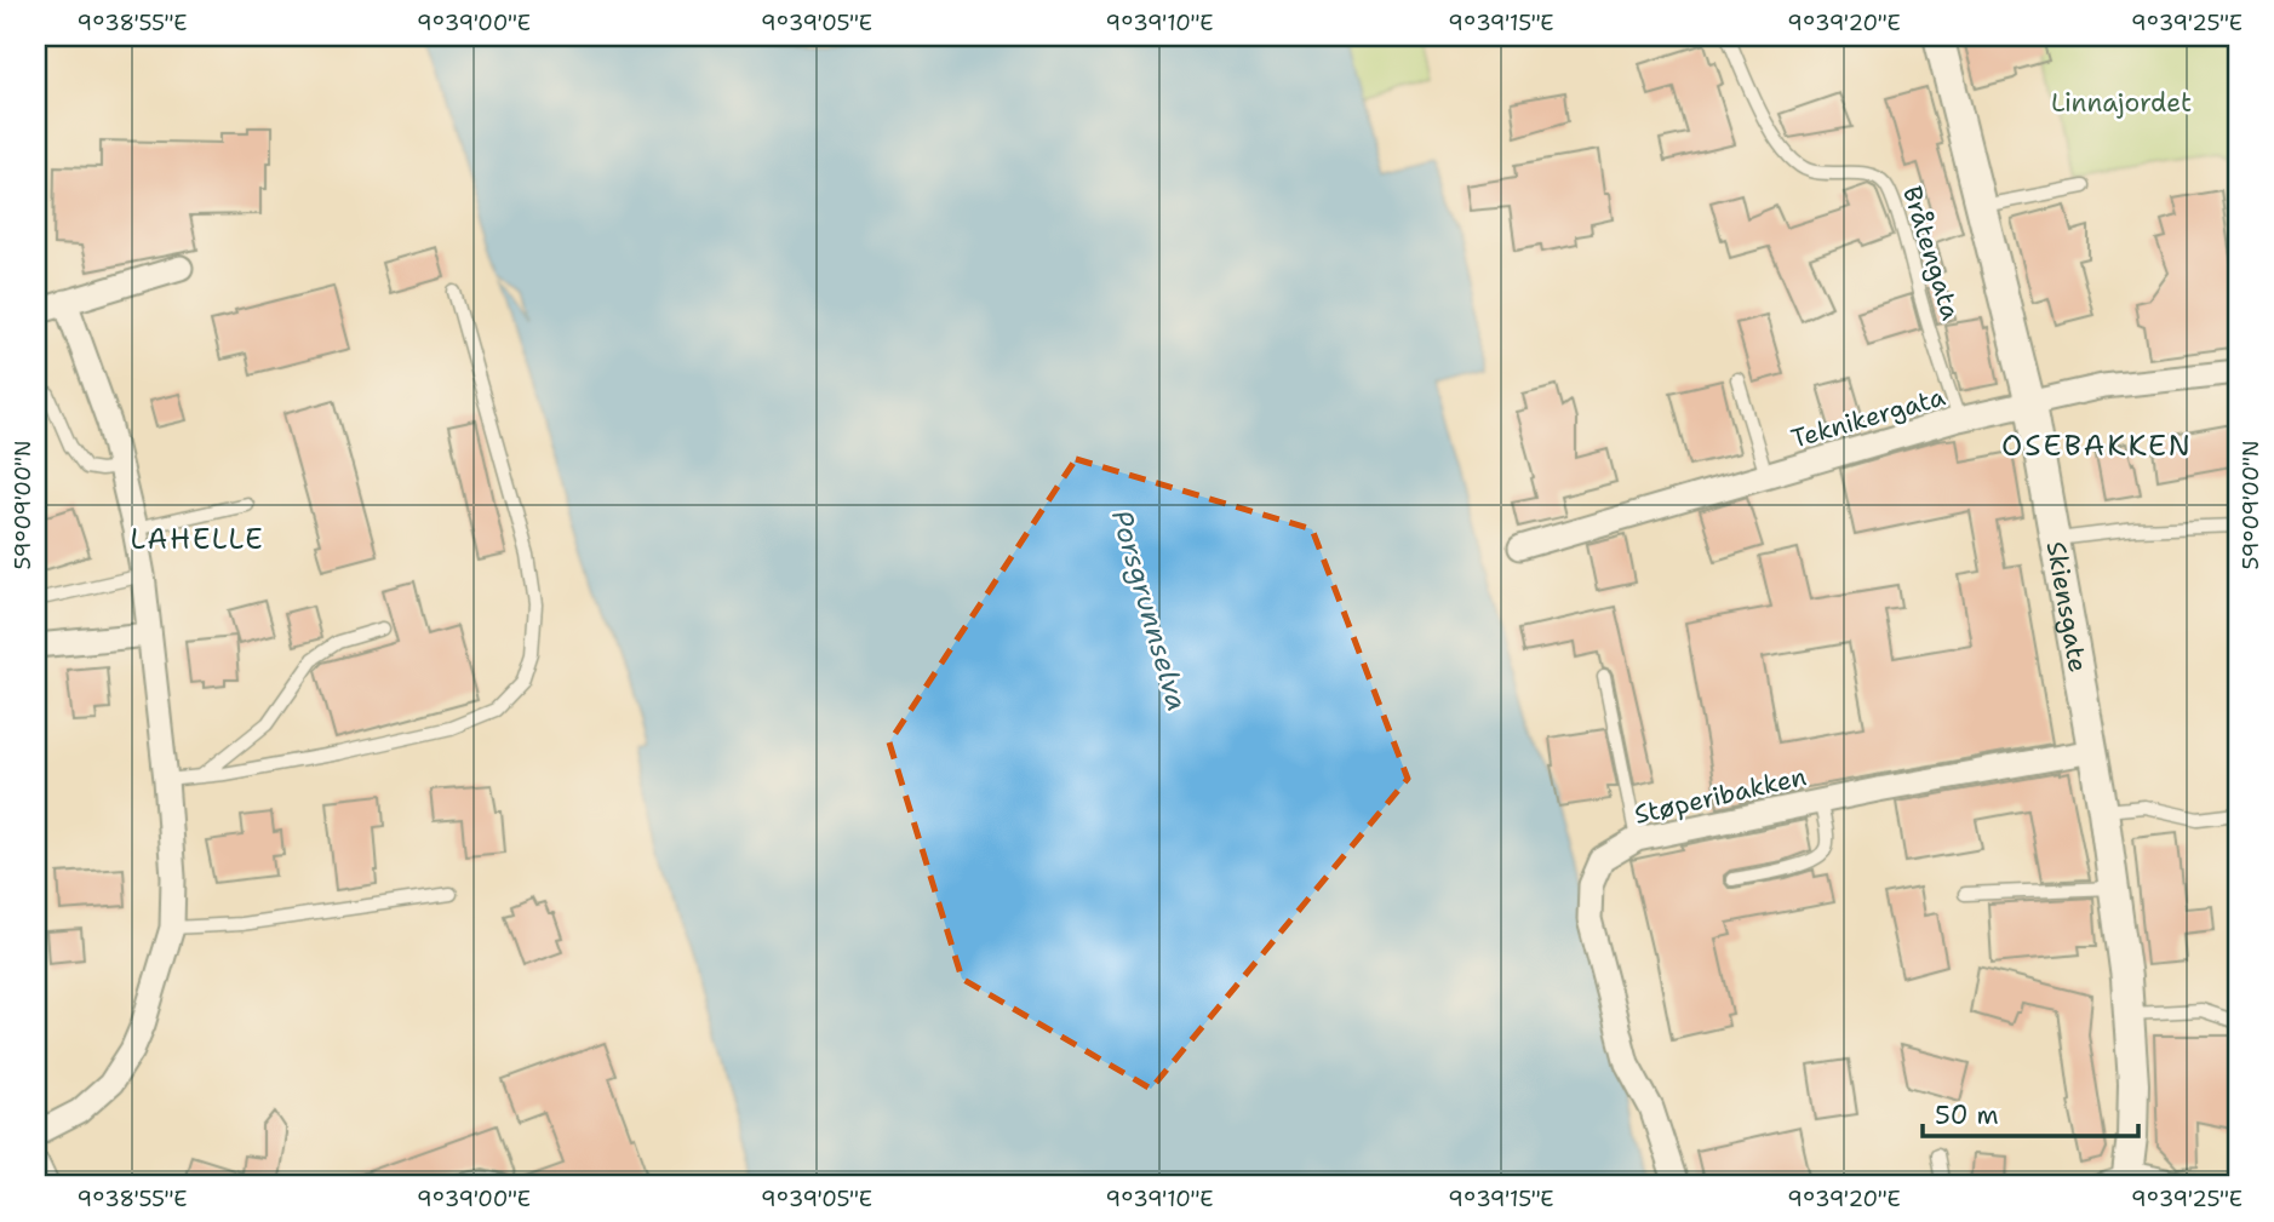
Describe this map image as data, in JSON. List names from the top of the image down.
{
  "streets": {
    "street": ["Teknikergata", "Skiensgate", "Støperibakken"],
    "lane": ["Bråtengata"]
  },
  "crossings": [
    ["Bråtengata", "Teknikergata"],
    ["Teknikergata", "Skiensgate"],
    ["Skiensgate", "Støperibakken"]
  ],
  "districts": ["OSEBAKKEN", "LAHELLE"],
  "water": ["Porsgrunnselva"],
  "parks": ["Linnajordet"],
  "scale_bar": "50 m",
  "coordinates": [
    "9°38'55\"E",
    "9°39'00\"E",
    "9°39'05\"E",
    "9°39'10\"E",
    "9°39'15\"E",
    "9°39'20\"E",
    "9°39'25\"E",
    "59°09'00\"N"
  ]
}
